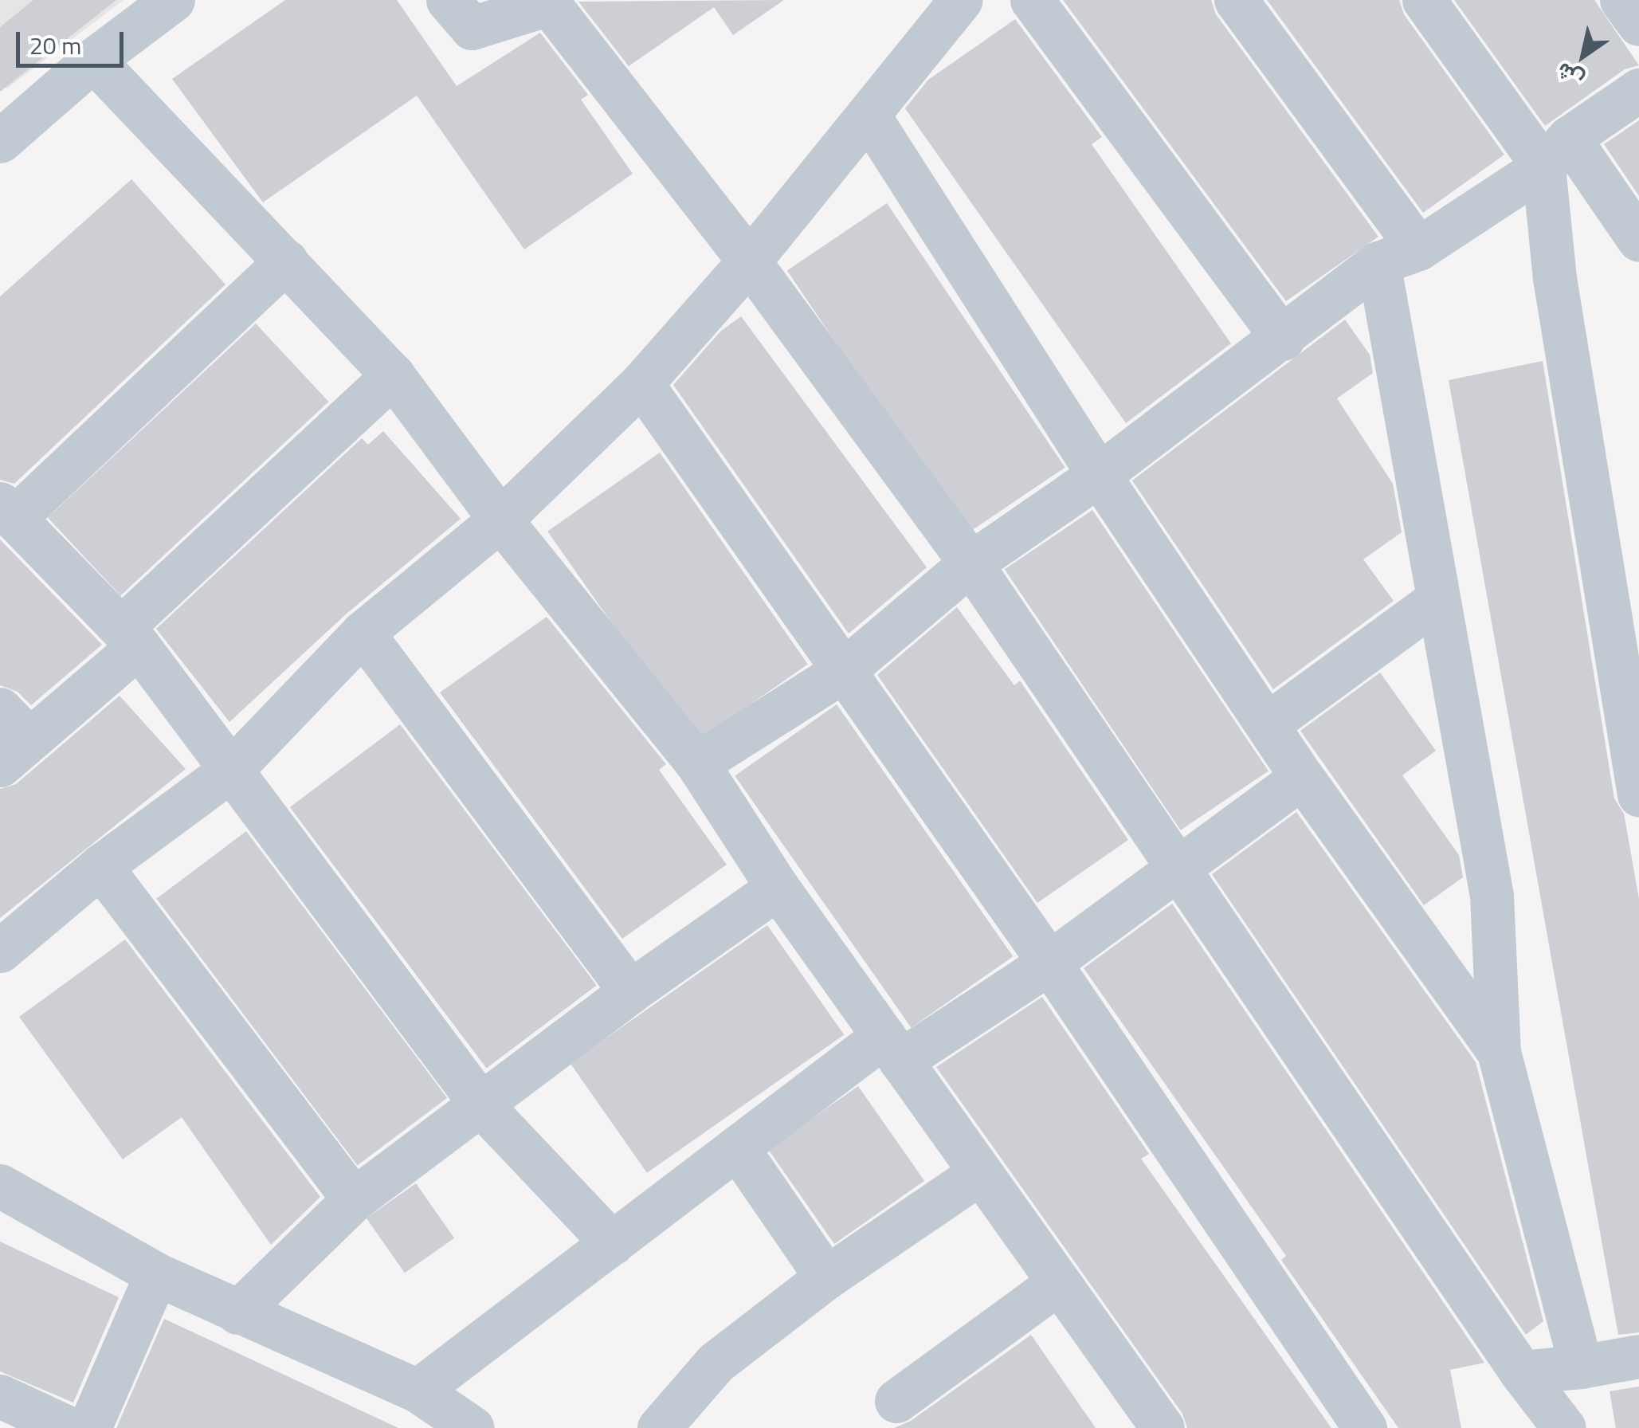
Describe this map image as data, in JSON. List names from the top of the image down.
{
  "scale_bar": "20 m",
  "north": "bottom left"
}
